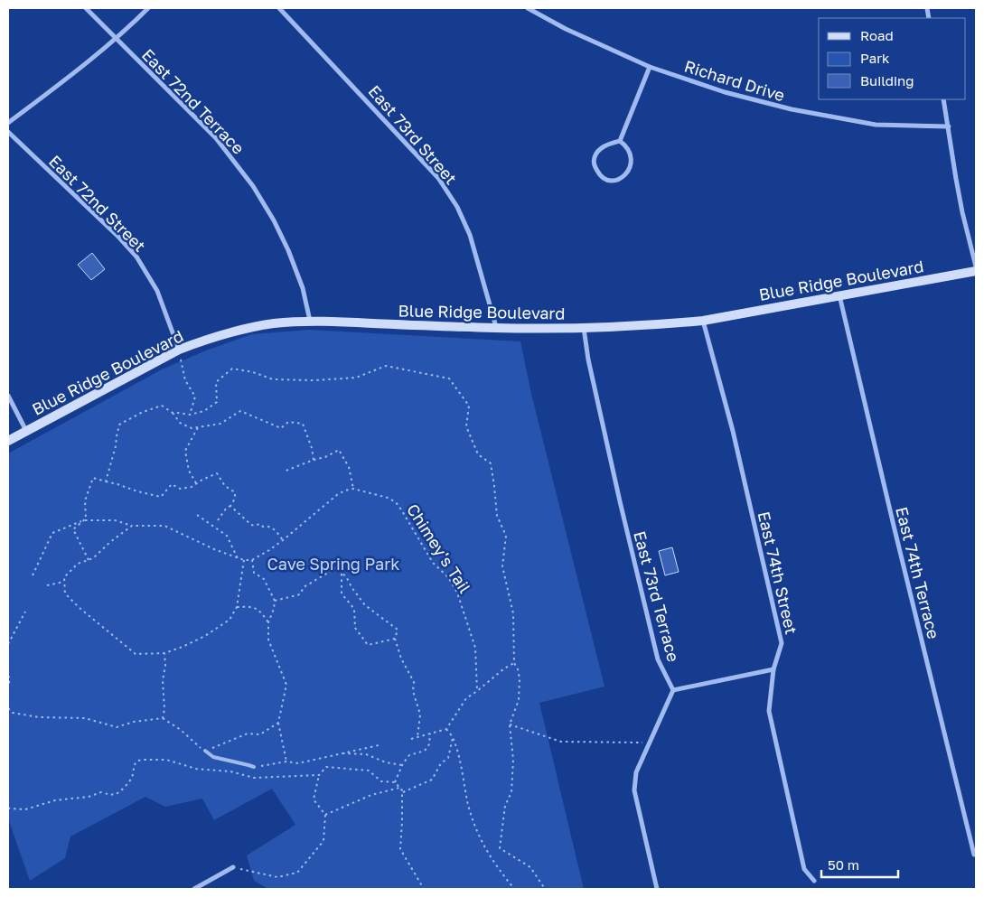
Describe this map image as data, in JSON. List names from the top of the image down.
{
  "streets": {
    "main road": ["Blue Ridge Boulevard"],
    "street": [
      "Richard Drive",
      "East 72nd Terrace",
      "East 73rd Street",
      "East 72nd Street",
      "East 74th Street",
      "East 74th Terrace",
      "East 73rd Terrace"
    ],
    "path": ["Chimey's Tail"]
  },
  "crossings": [
    ["East 72nd Terrace", "Blue Ridge Boulevard"],
    ["East 73rd Street", "Blue Ridge Boulevard"],
    ["East 72nd Street", "Blue Ridge Boulevard"],
    ["Blue Ridge Boulevard", "East 74th Street"],
    ["Blue Ridge Boulevard", "East 74th Terrace"],
    ["Blue Ridge Boulevard", "East 73rd Terrace"]
  ],
  "parks": ["Cave Spring Park"],
  "legend": ["Road", "Park", "Building"],
  "scale_bar": "50 m"
}
